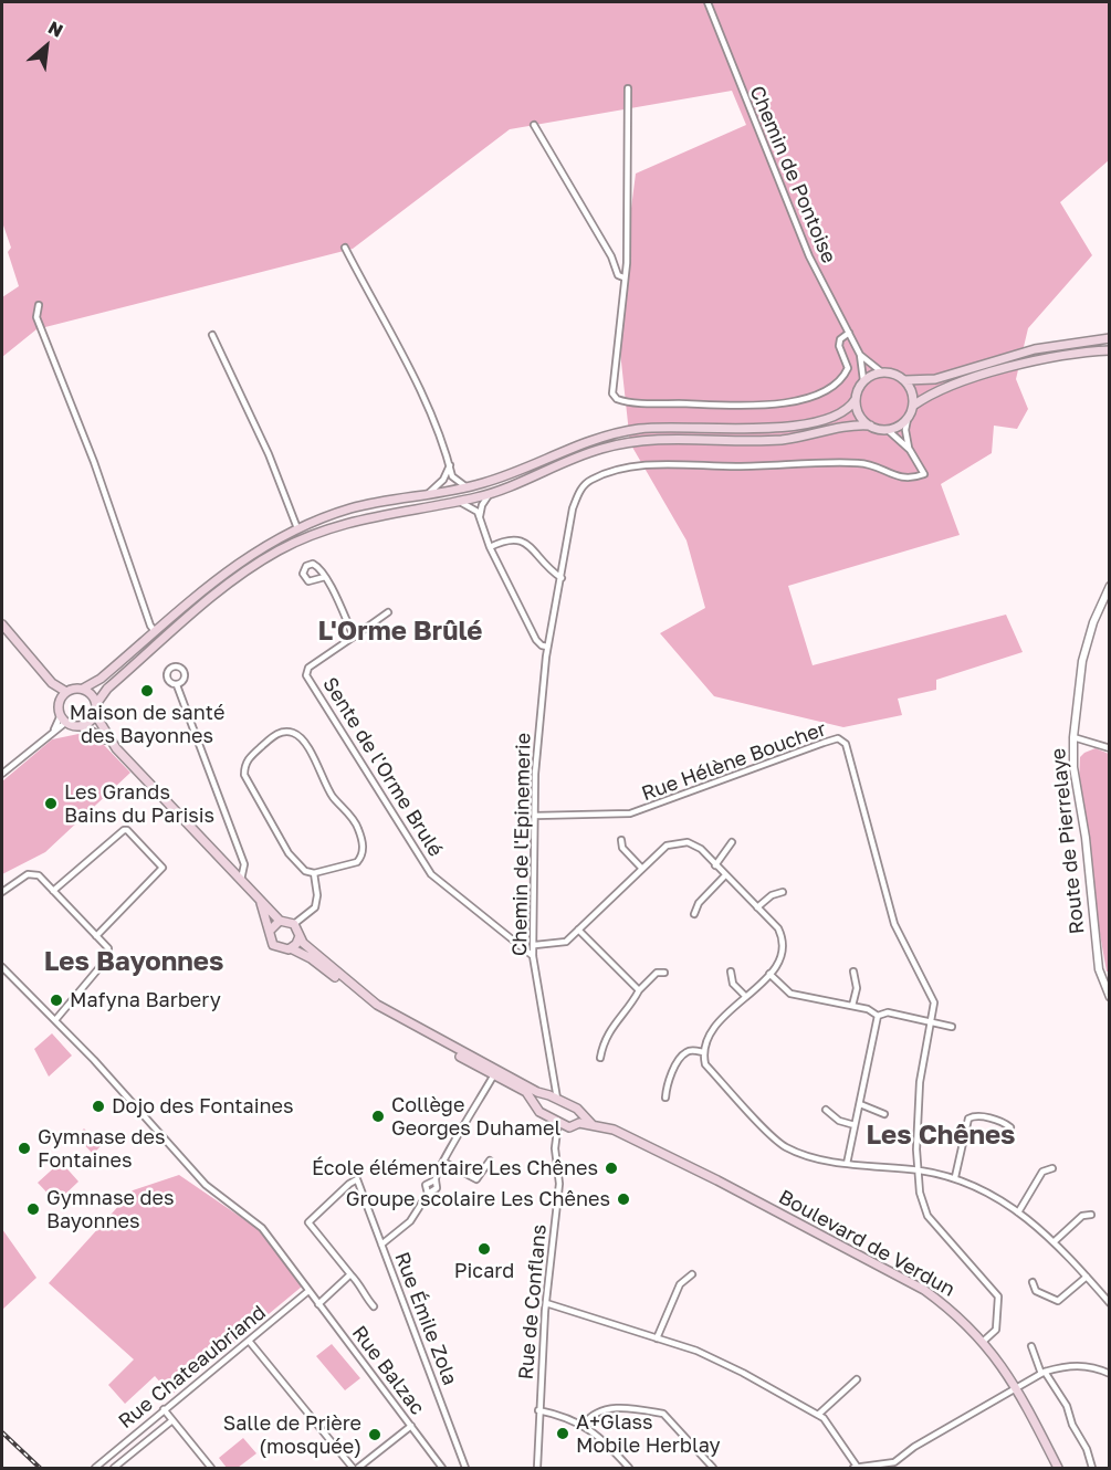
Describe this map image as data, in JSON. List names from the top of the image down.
{
  "streets": {
    "main road": ["Boulevard de Verdun"],
    "street": [
      "Chemin de Pontoise",
      "Rue Hélène Boucher",
      "Sente de l'Orme Brulé",
      "Route de Pierrelaye",
      "Chemin de l'Epinemerie",
      "Rue de Conflans",
      "Rue Émile Zola",
      "Rue Chateaubriand",
      "Rue Balzac"
    ]
  },
  "crossings": [
    ["Rue Hélène Boucher", "Chemin de l'Epinemerie"],
    ["Sente de l'Orme Brulé", "Chemin de l'Epinemerie"],
    ["Chemin de l'Epinemerie", "Boulevard de Verdun"],
    ["Rue Chateaubriand", "Rue Balzac"]
  ],
  "districts": ["L'Orme Brûlé", "Les Bayonnes", "Les Chênes"],
  "places": [
    "Maison de santé des Bayonnes",
    "Les Grands Bains du Parisis",
    "Mafyna Barbery",
    "Dojo des Fontaines",
    "Collège Georges Duhamel",
    "Gymnase des Fontaines",
    "École élémentaire Les Chênes",
    "Groupe scolaire Les Chênes",
    "Gymnase des Bayonnes",
    "Picard",
    "A+Glass Mobile Herblay",
    "Salle de Prière (mosquée)"
  ],
  "north": "top right"
}
